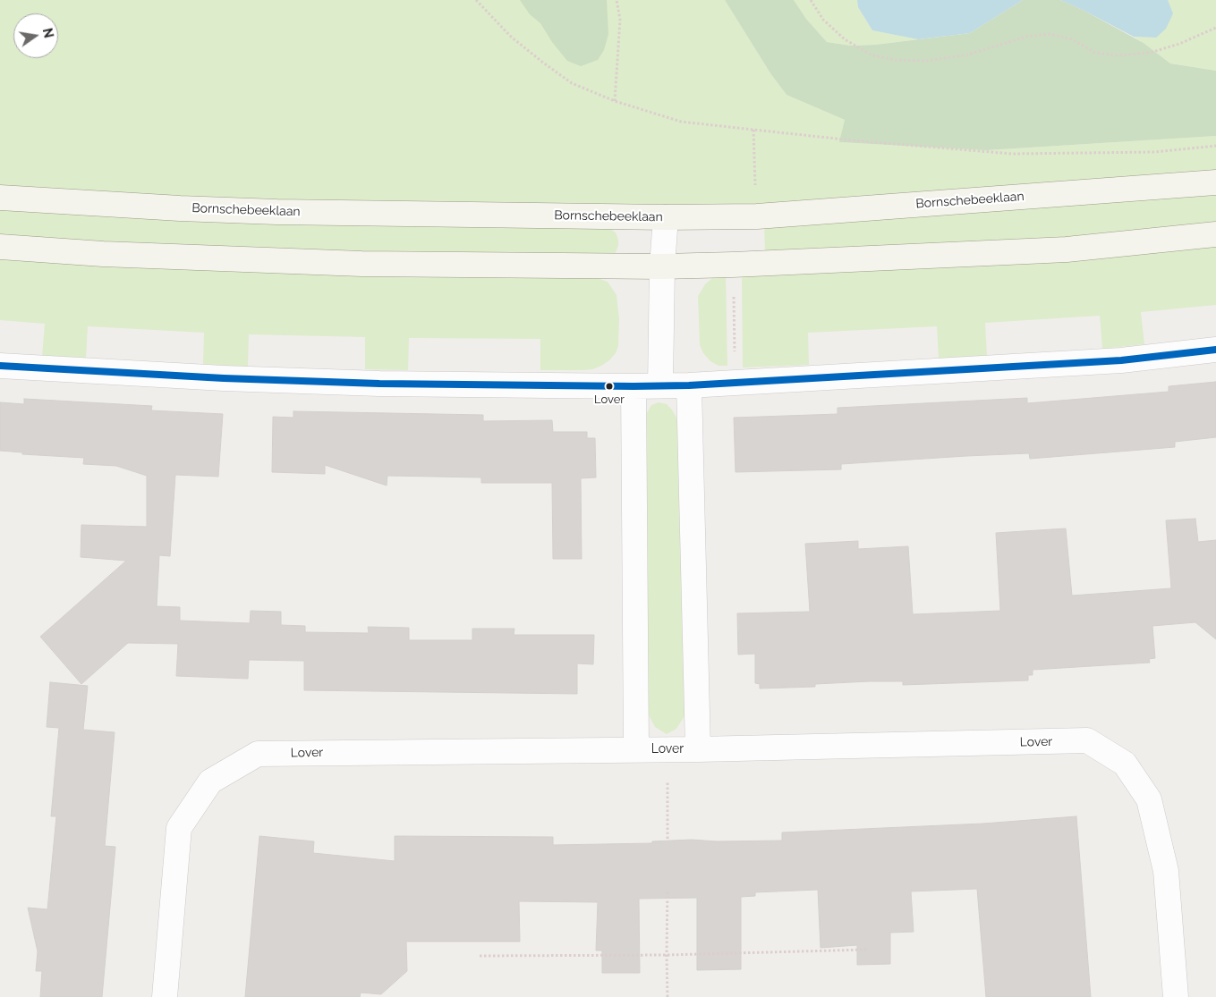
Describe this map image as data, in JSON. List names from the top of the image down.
{
  "streets": {
    "street": ["Bornschebeeklaan", "Lover"]
  },
  "places": ["Lover"],
  "north": "right"
}
